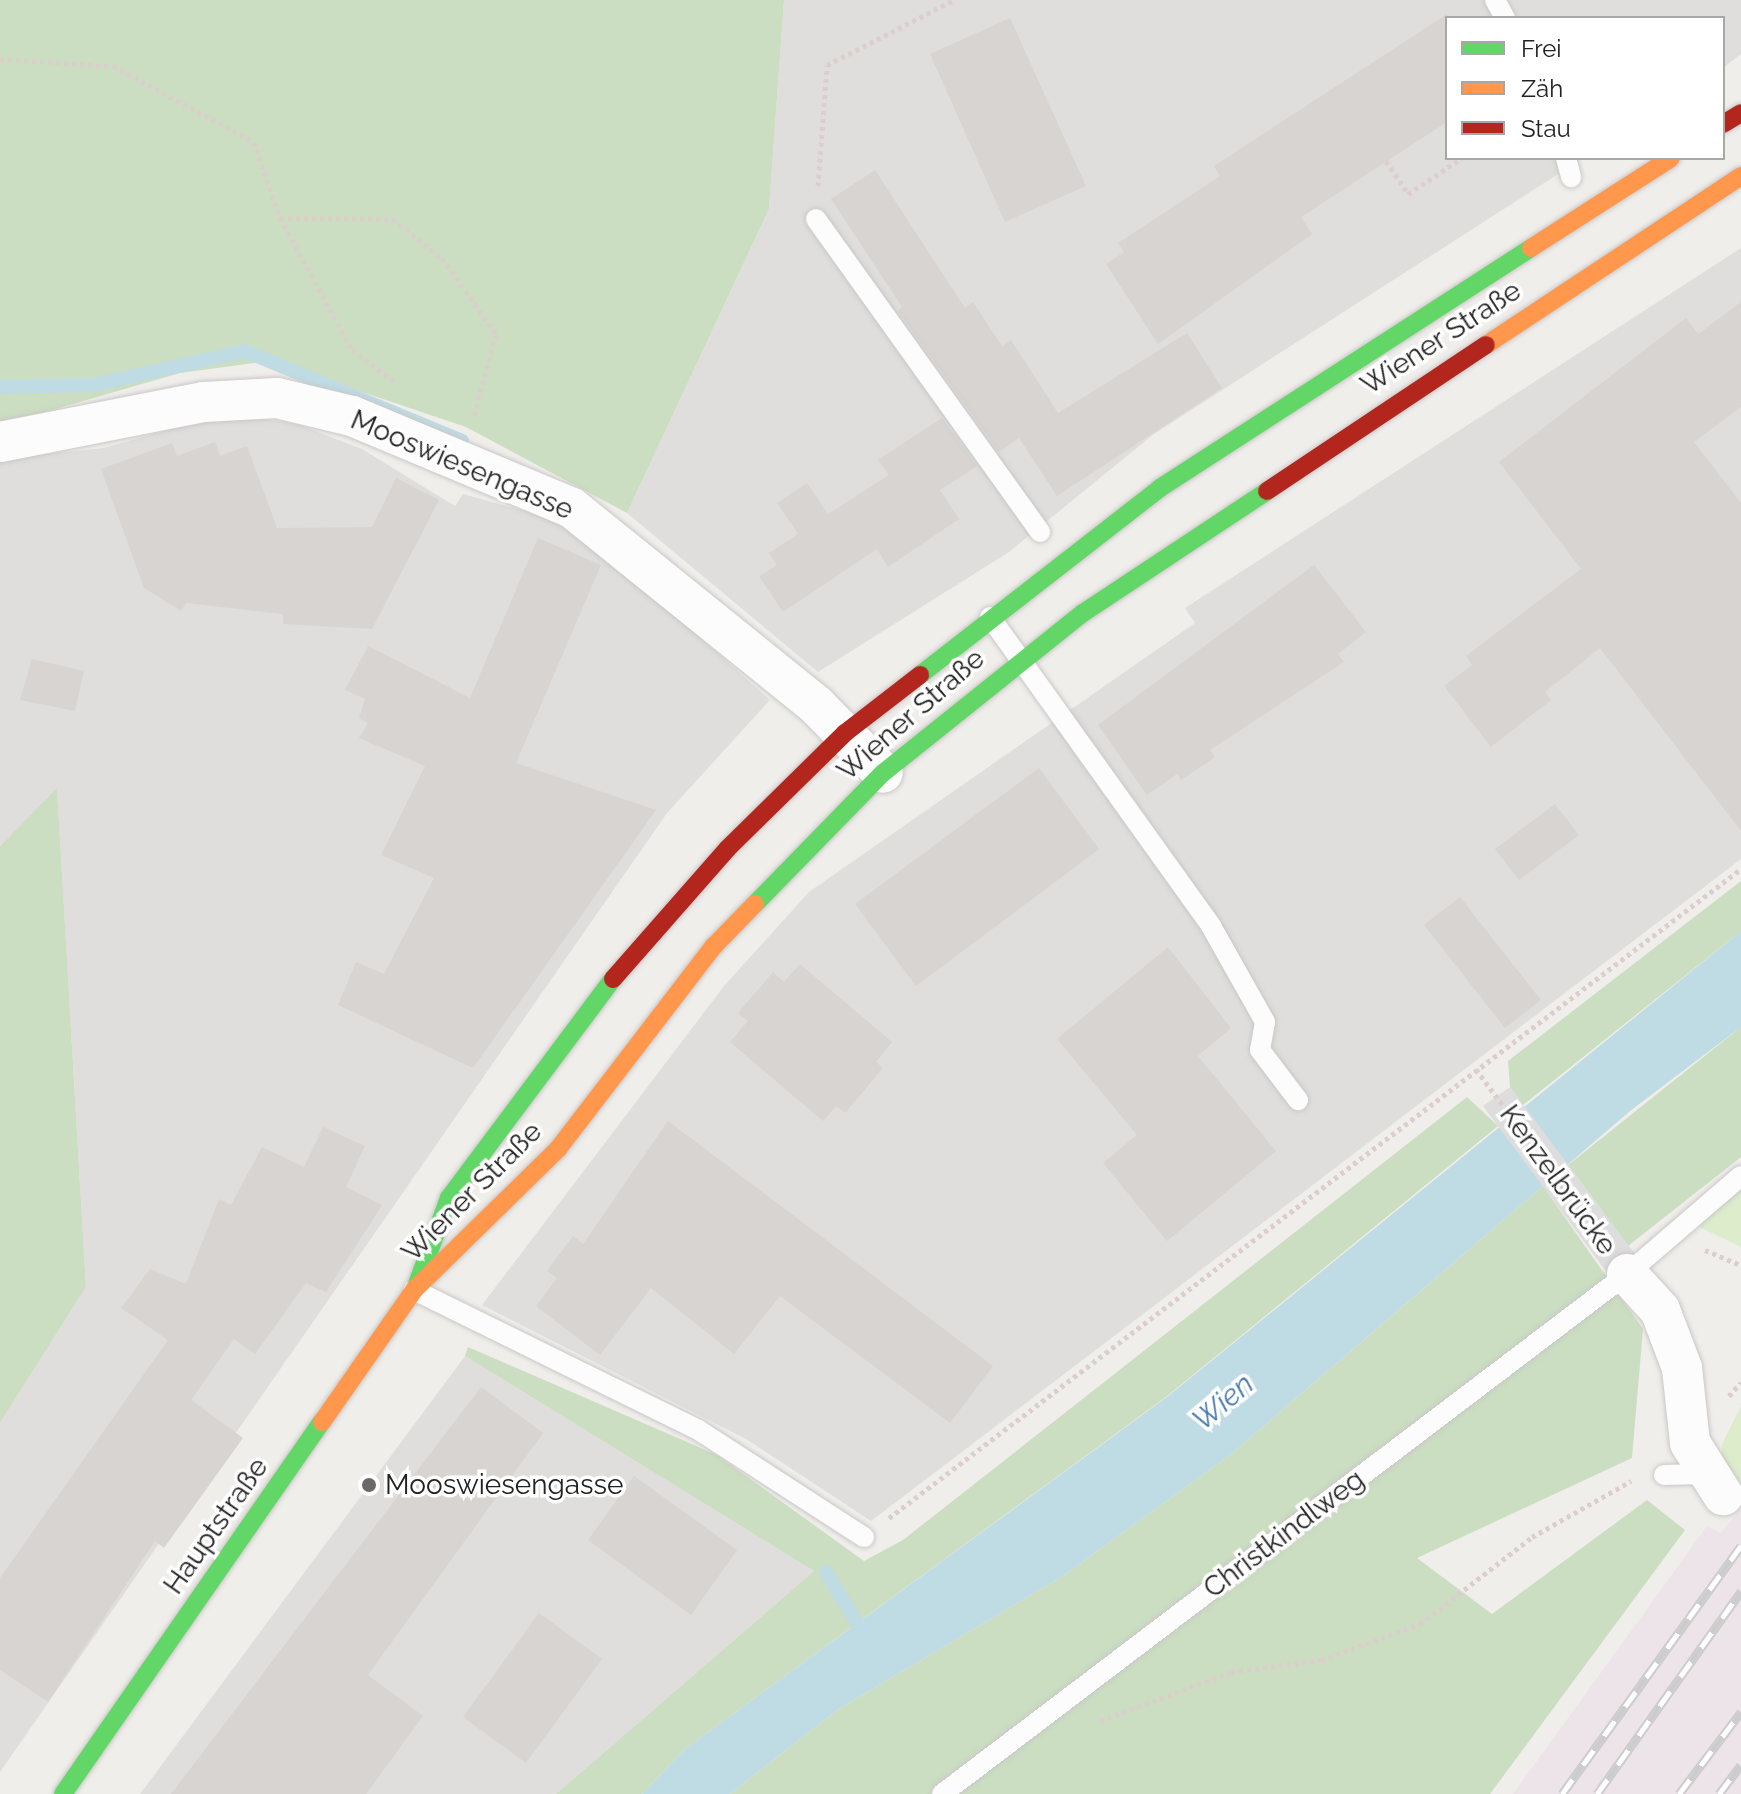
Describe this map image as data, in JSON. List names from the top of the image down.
{
  "streets": {
    "main road": ["Wiener Straße", "Hauptstraße"],
    "street": ["Mooswiesengasse"],
    "lane": ["Christkindlweg"],
    "path": ["Kenzelbrücke"]
  },
  "crossings": [
    ["Wiener Straße", "Mooswiesengasse"],
    ["Wiener Straße", "Hauptstraße"],
    ["Kenzelbrücke", "Christkindlweg"]
  ],
  "water": ["Wien"],
  "places": ["Mooswiesengasse"],
  "legend": ["Frei", "Zäh", "Stau"]
}
